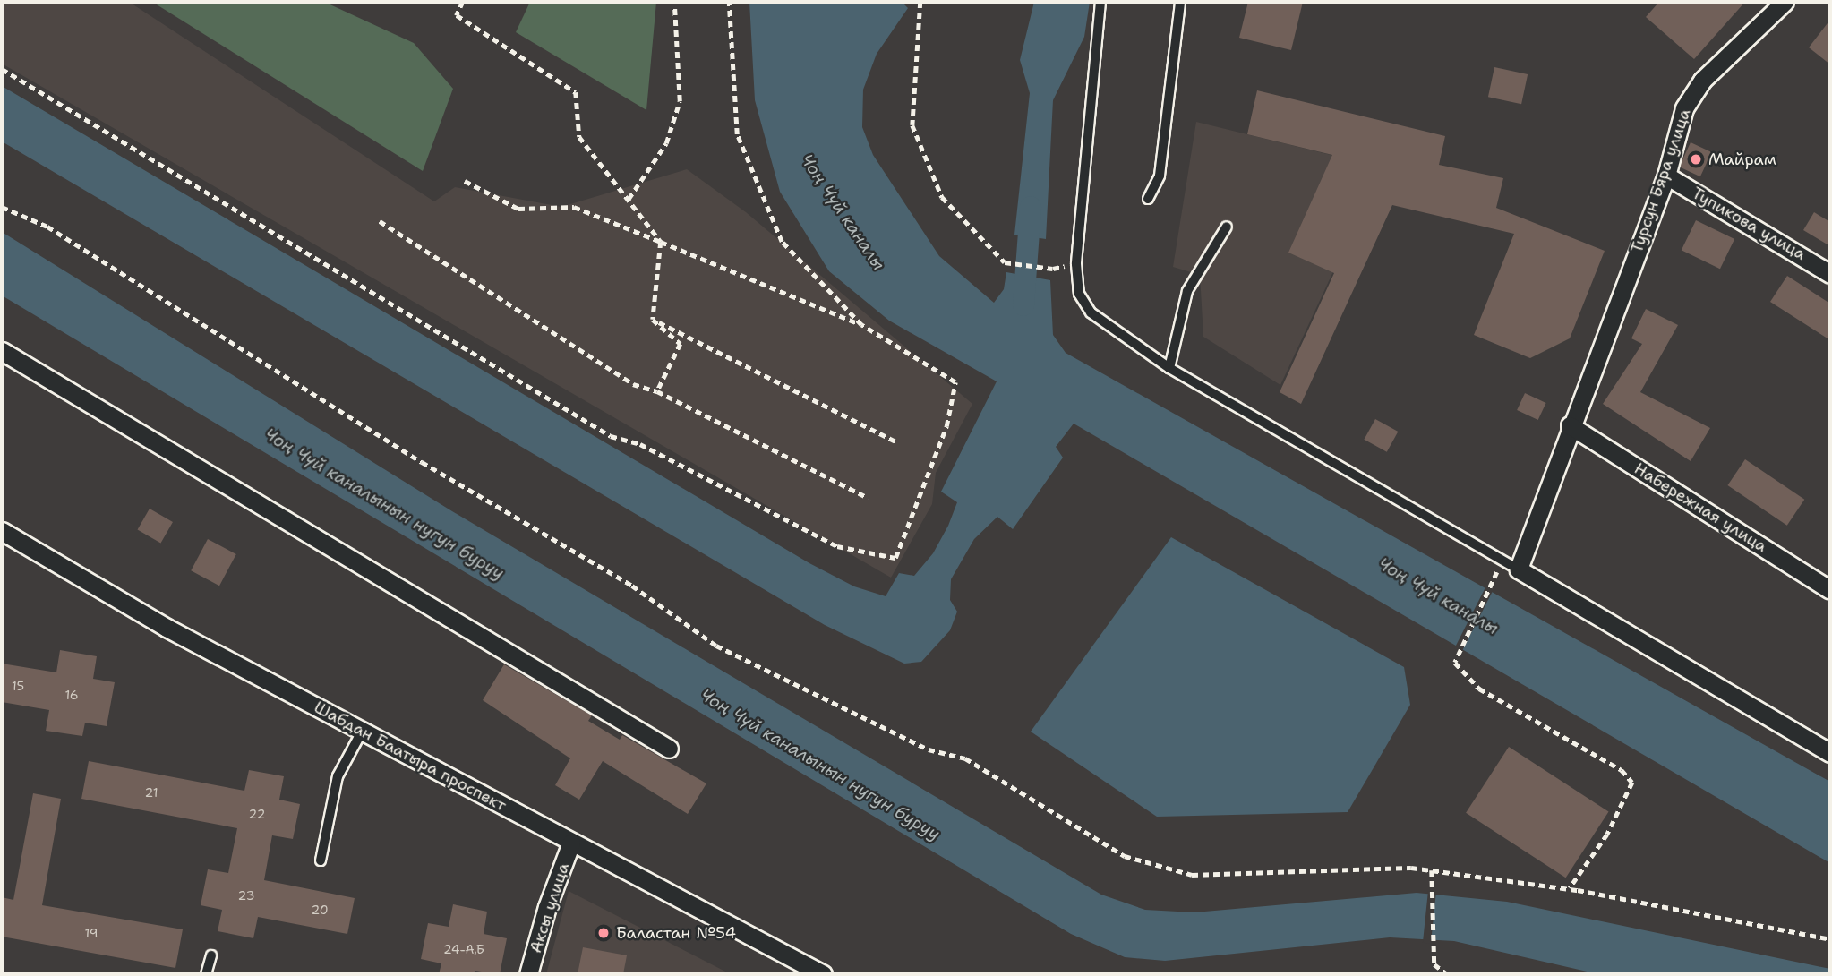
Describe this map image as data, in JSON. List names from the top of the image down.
{
  "streets": {
    "street": [
      "Турсун Бяра улица",
      "Тупикова улица",
      "Набережная улица",
      "Шабдан Баатыра проспект",
      "Аксы улица"
    ]
  },
  "crossings": [
    ["Турсун Бяра улица", "Тупикова улица"],
    ["Турсун Бяра улица", "Набережная улица"],
    ["Шабдан Баатыра проспект", "Аксы улица"]
  ],
  "water": ["Чоң Чүй каналы", "Чоң Чүй каналынын нугун буруу"],
  "places": ["Майрам", "Баластан №54"],
  "house_numbers": [
    "15",
    "16",
    "21",
    "22",
    "23",
    "20",
    "19",
    "24-А,Б"
  ]
}
